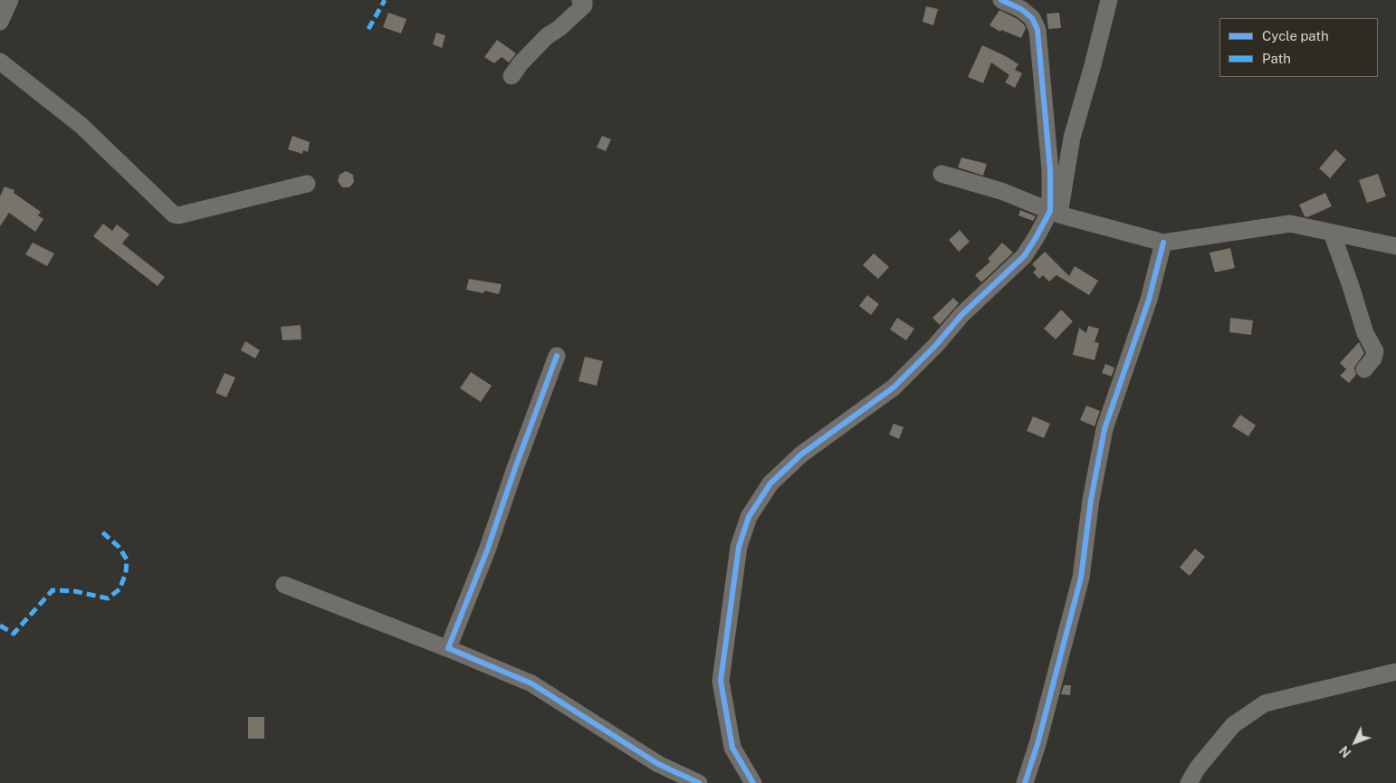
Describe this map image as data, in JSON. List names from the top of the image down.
{
  "legend": ["Cycle path", "Path"],
  "north": "bottom left"
}
